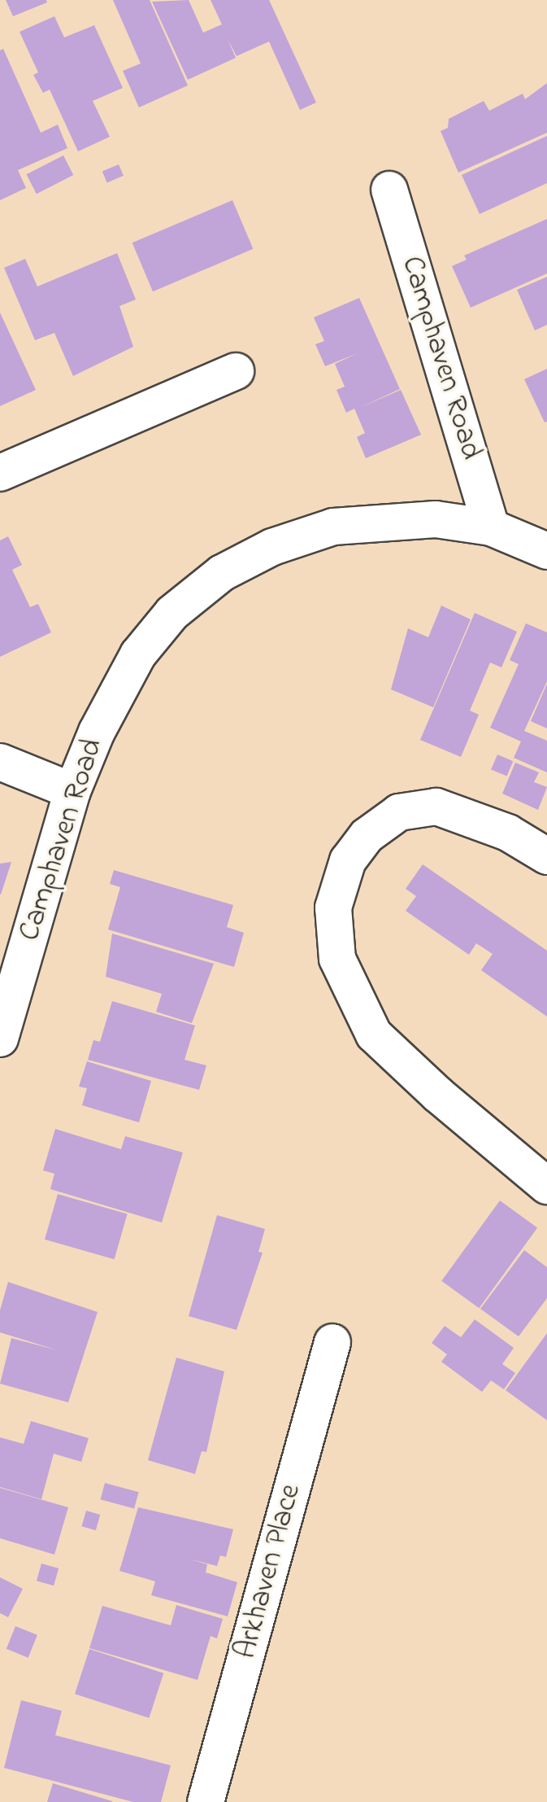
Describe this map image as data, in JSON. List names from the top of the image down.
{
  "streets": {
    "street": ["Camphaven Road", "Arkhaven Place"]
  }
}
